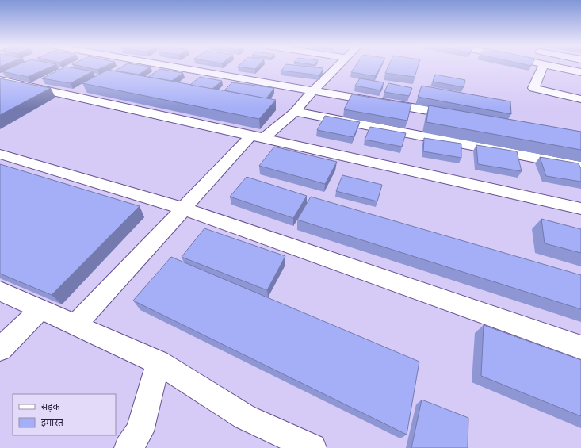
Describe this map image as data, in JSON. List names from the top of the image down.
{
  "legend": ["सड़क", "इमारत"]
}
